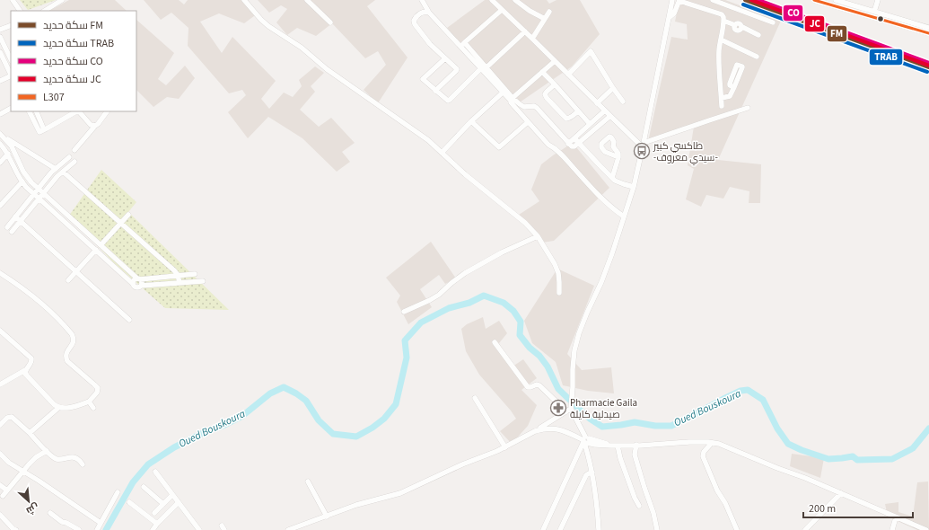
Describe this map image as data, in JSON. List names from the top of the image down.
{
  "water": ["Oued Bouskoura"],
  "places": {
    "bus stop": ["طاكسي كبير -سيدي معروف-"],
    "pharmacy": ["Pharmacie Gaila صيدلية كايلة"]
  },
  "lines": [
    "rail line FM",
    "rail line CO",
    "rail line JC",
    "transit line L307",
    "rail line TRAB"
  ],
  "legend": [
    "سكة حديد FM",
    "سكة حديد TRAB",
    "سكة حديد CO",
    "سكة حديد JC",
    "L307"
  ],
  "scale_bar": "200 m",
  "north": "bottom right"
}
